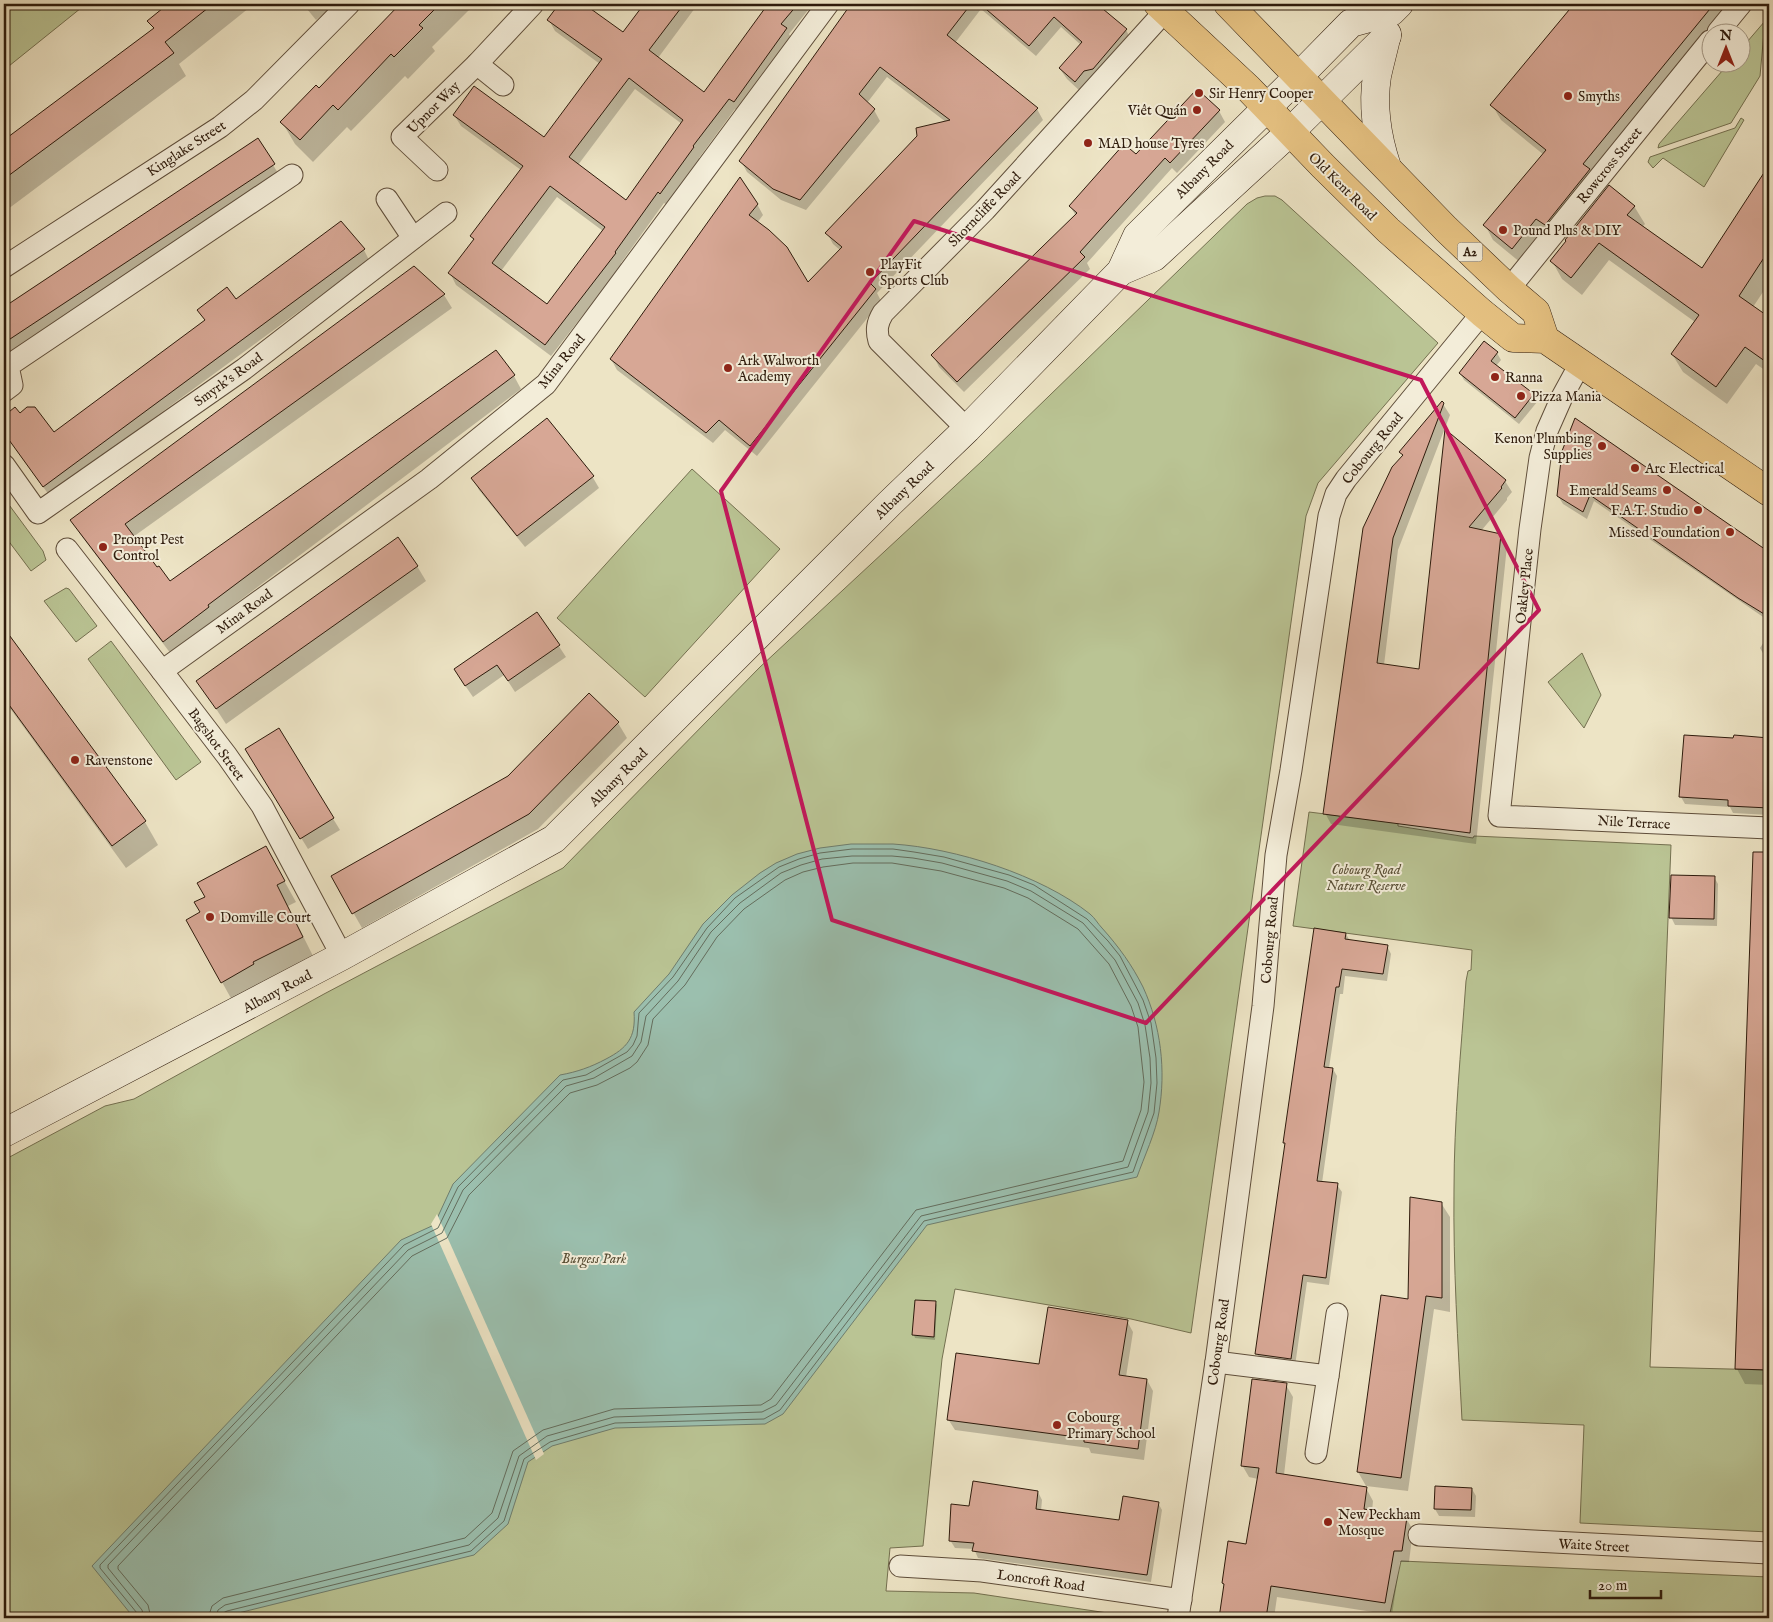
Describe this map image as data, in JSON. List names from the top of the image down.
{
  "streets": {
    "highway": ["Old Kent Road", "A2"],
    "main road": ["Albany Road"],
    "street": [
      "Upnor Way",
      "Kinglake Street",
      "Rowcross Street",
      "Shorncliffe Road",
      "Mina Road",
      "Smyrk's Road",
      "Cobourg Road",
      "Oakley Place",
      "Bagshot Street",
      "Nile Terrace",
      "Waite Street",
      "Loncroft Road"
    ]
  },
  "crossings": [
    ["Rowcross Street", "A2"],
    ["Albany Road", "Old Kent Road"],
    ["Albany Road", "Shorncliffe Road"],
    ["Albany Road", "A2"],
    ["Albany Road", "Bagshot Street"],
    ["Old Kent Road", "Shorncliffe Road"],
    ["Old Kent Road", "A2"],
    ["Old Kent Road", "Cobourg Road"],
    ["Mina Road", "Bagshot Street"],
    ["Cobourg Road", "Loncroft Road"],
    ["Oakley Place", "Nile Terrace"]
  ],
  "parks": ["Cobourg Road Nature Reserve", "Burgess Park"],
  "places": [
    "Sir Henry Cooper",
    "Smyths",
    "Viêt Quán",
    "MAD house Tyres",
    "Pound Plus & DIY",
    "PlayFit Sports Club",
    "Ark Walworth Academy",
    "Ranna",
    "Pizza Mania",
    "Kenon Plumbing Supplies",
    "Arc Electrical",
    "Emerald Seams",
    "F.A.T. Studio",
    "Missed Foundation",
    "Prompt Pest Control",
    "Ravenstone",
    "Domville Court",
    "Cobourg Primary School",
    "New Peckham Mosque"
  ],
  "scale_bar": "20 m",
  "north": "top"
}
